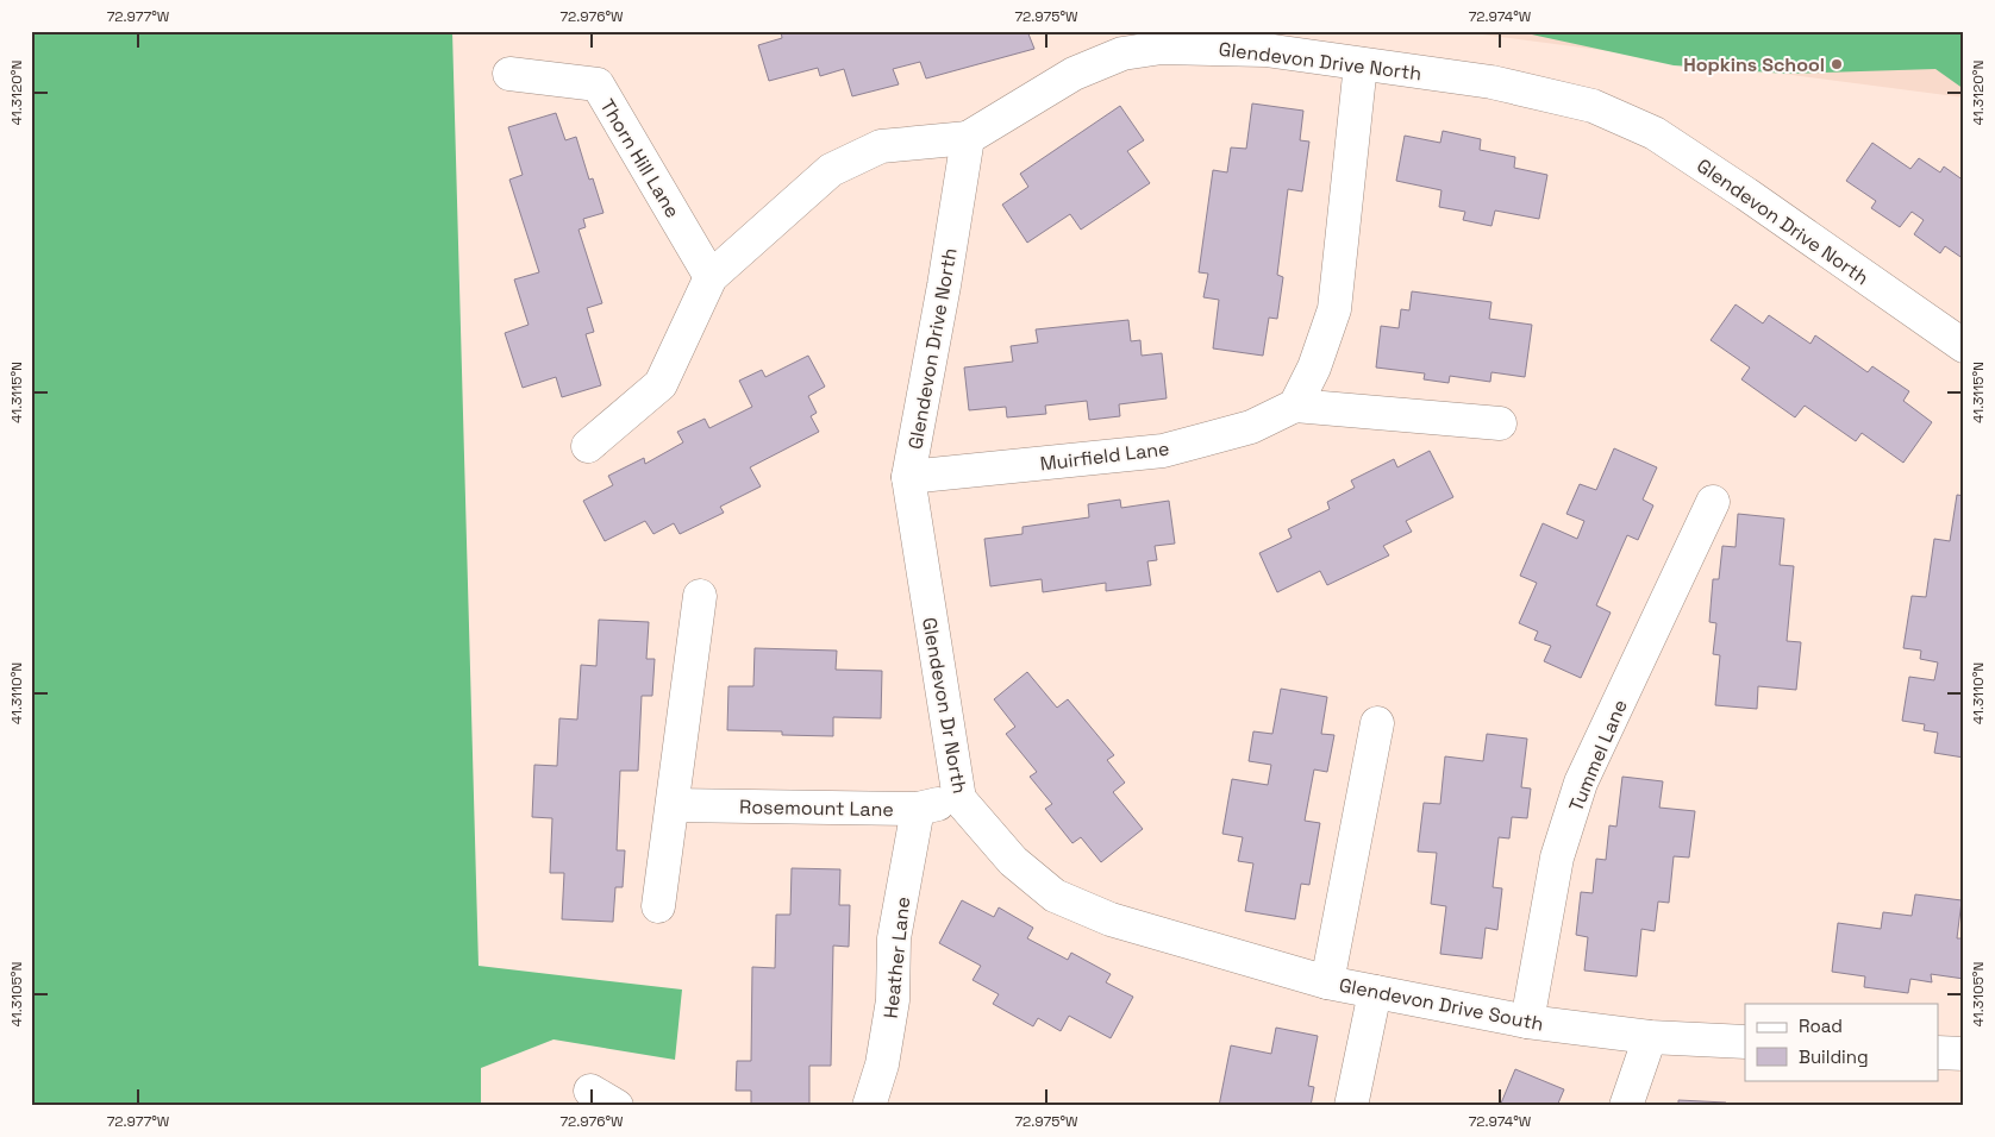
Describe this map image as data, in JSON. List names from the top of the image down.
{
  "streets": {
    "street": [
      "Glendevon Drive North",
      "Thorn Hill Lane",
      "Muirfield Lane",
      "Glendevon Dr North",
      "Tummel Lane",
      "Rosemount Lane",
      "Heather Lane",
      "Glendevon Drive South"
    ]
  },
  "crossings": [
    ["Glendevon Drive North", "Muirfield Lane"],
    ["Glendevon Drive North", "Glendevon Dr North"],
    ["Muirfield Lane", "Glendevon Dr North"],
    ["Glendevon Dr North", "Rosemount Lane"],
    ["Glendevon Dr North", "Glendevon Drive South"],
    ["Tummel Lane", "Glendevon Drive South"],
    ["Rosemount Lane", "Heather Lane"]
  ],
  "places": ["Hopkins School"],
  "legend": ["Road", "Building"],
  "coordinates": [
    "72.977°W",
    "72.976°W",
    "72.975°W",
    "72.974°W",
    "41.3120°N",
    "41.3115°N",
    "41.3110°N",
    "41.3105°N"
  ]
}
